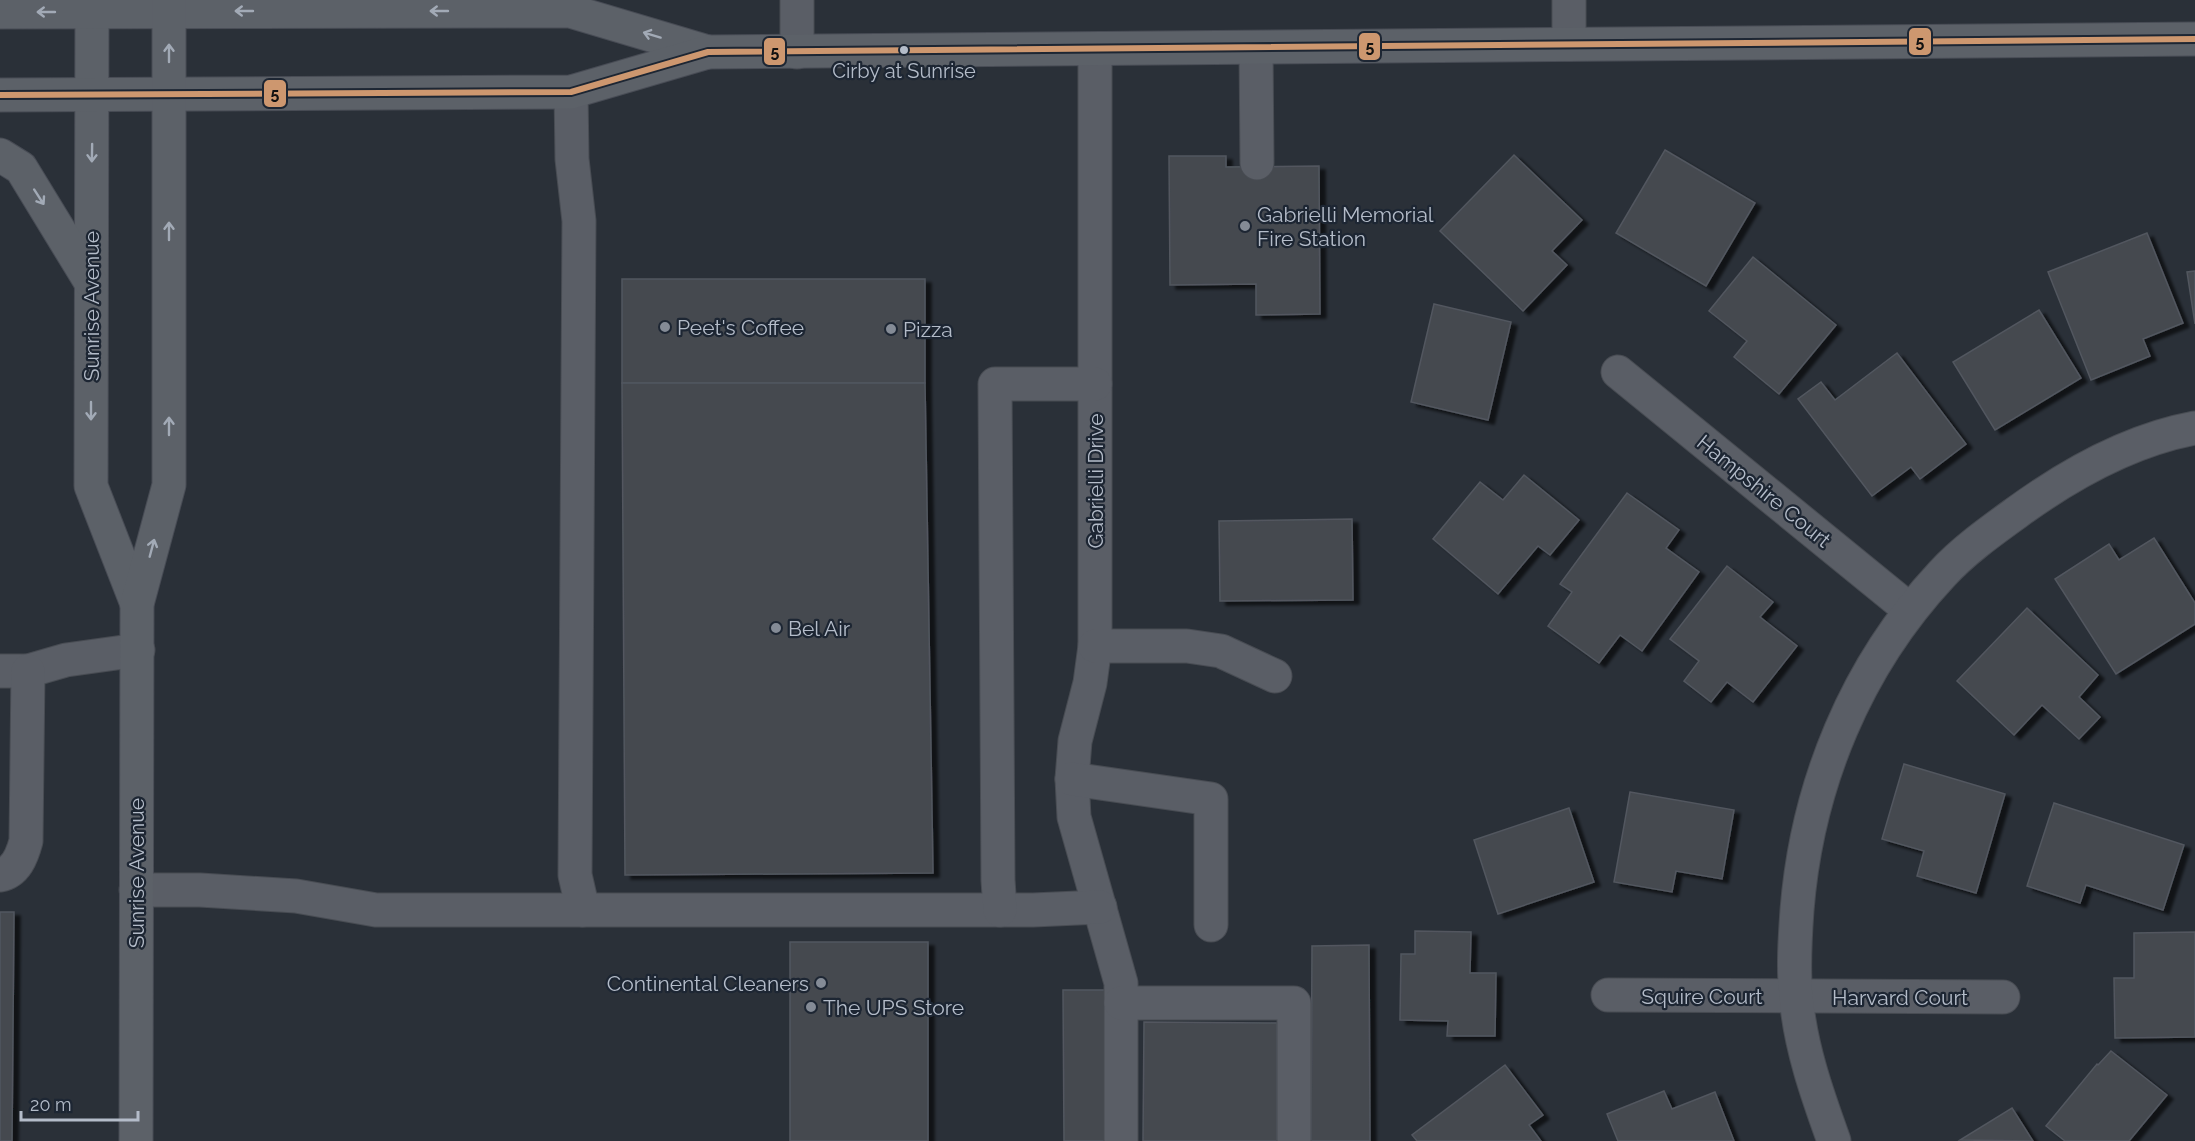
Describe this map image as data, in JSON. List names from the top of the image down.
{
  "streets": {
    "main road": ["Sunrise Avenue"],
    "street": [
      "Gabrielli Drive",
      "Hampshire Court",
      "Squire Court",
      "Harvard Court"
    ]
  },
  "crossings": [
    ["Squire Court", "Harvard Court"]
  ],
  "places": [
    "Cirby at Sunrise",
    "Gabrielli Memorial Fire Station",
    "Peet's Coffee",
    "Pizza",
    "Bel Air",
    "Continental Cleaners",
    "The UPS Store"
  ],
  "lines": ["transit line 5"],
  "scale_bar": "20 m"
}
